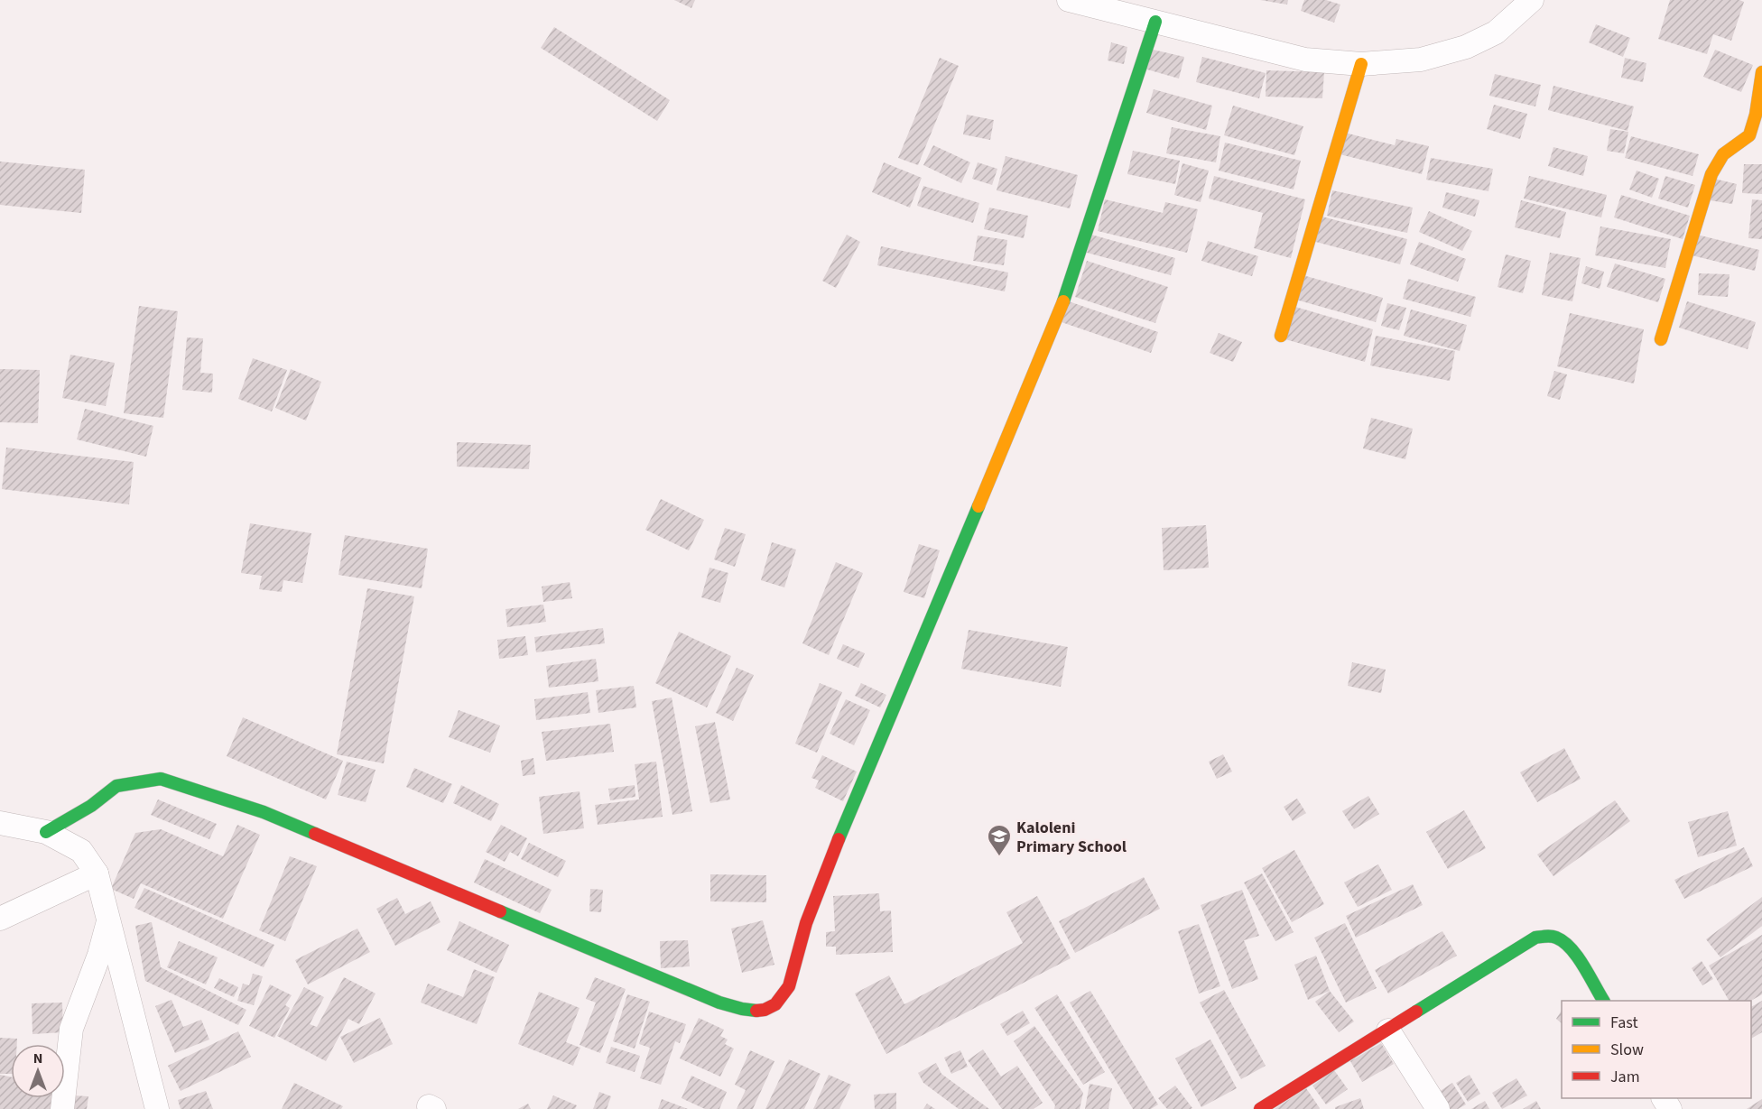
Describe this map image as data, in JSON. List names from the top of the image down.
{
  "places": {
    "school or university": ["Kaloleni Primary School"]
  },
  "legend": ["Fast", "Slow", "Jam"],
  "north": "top"
}
